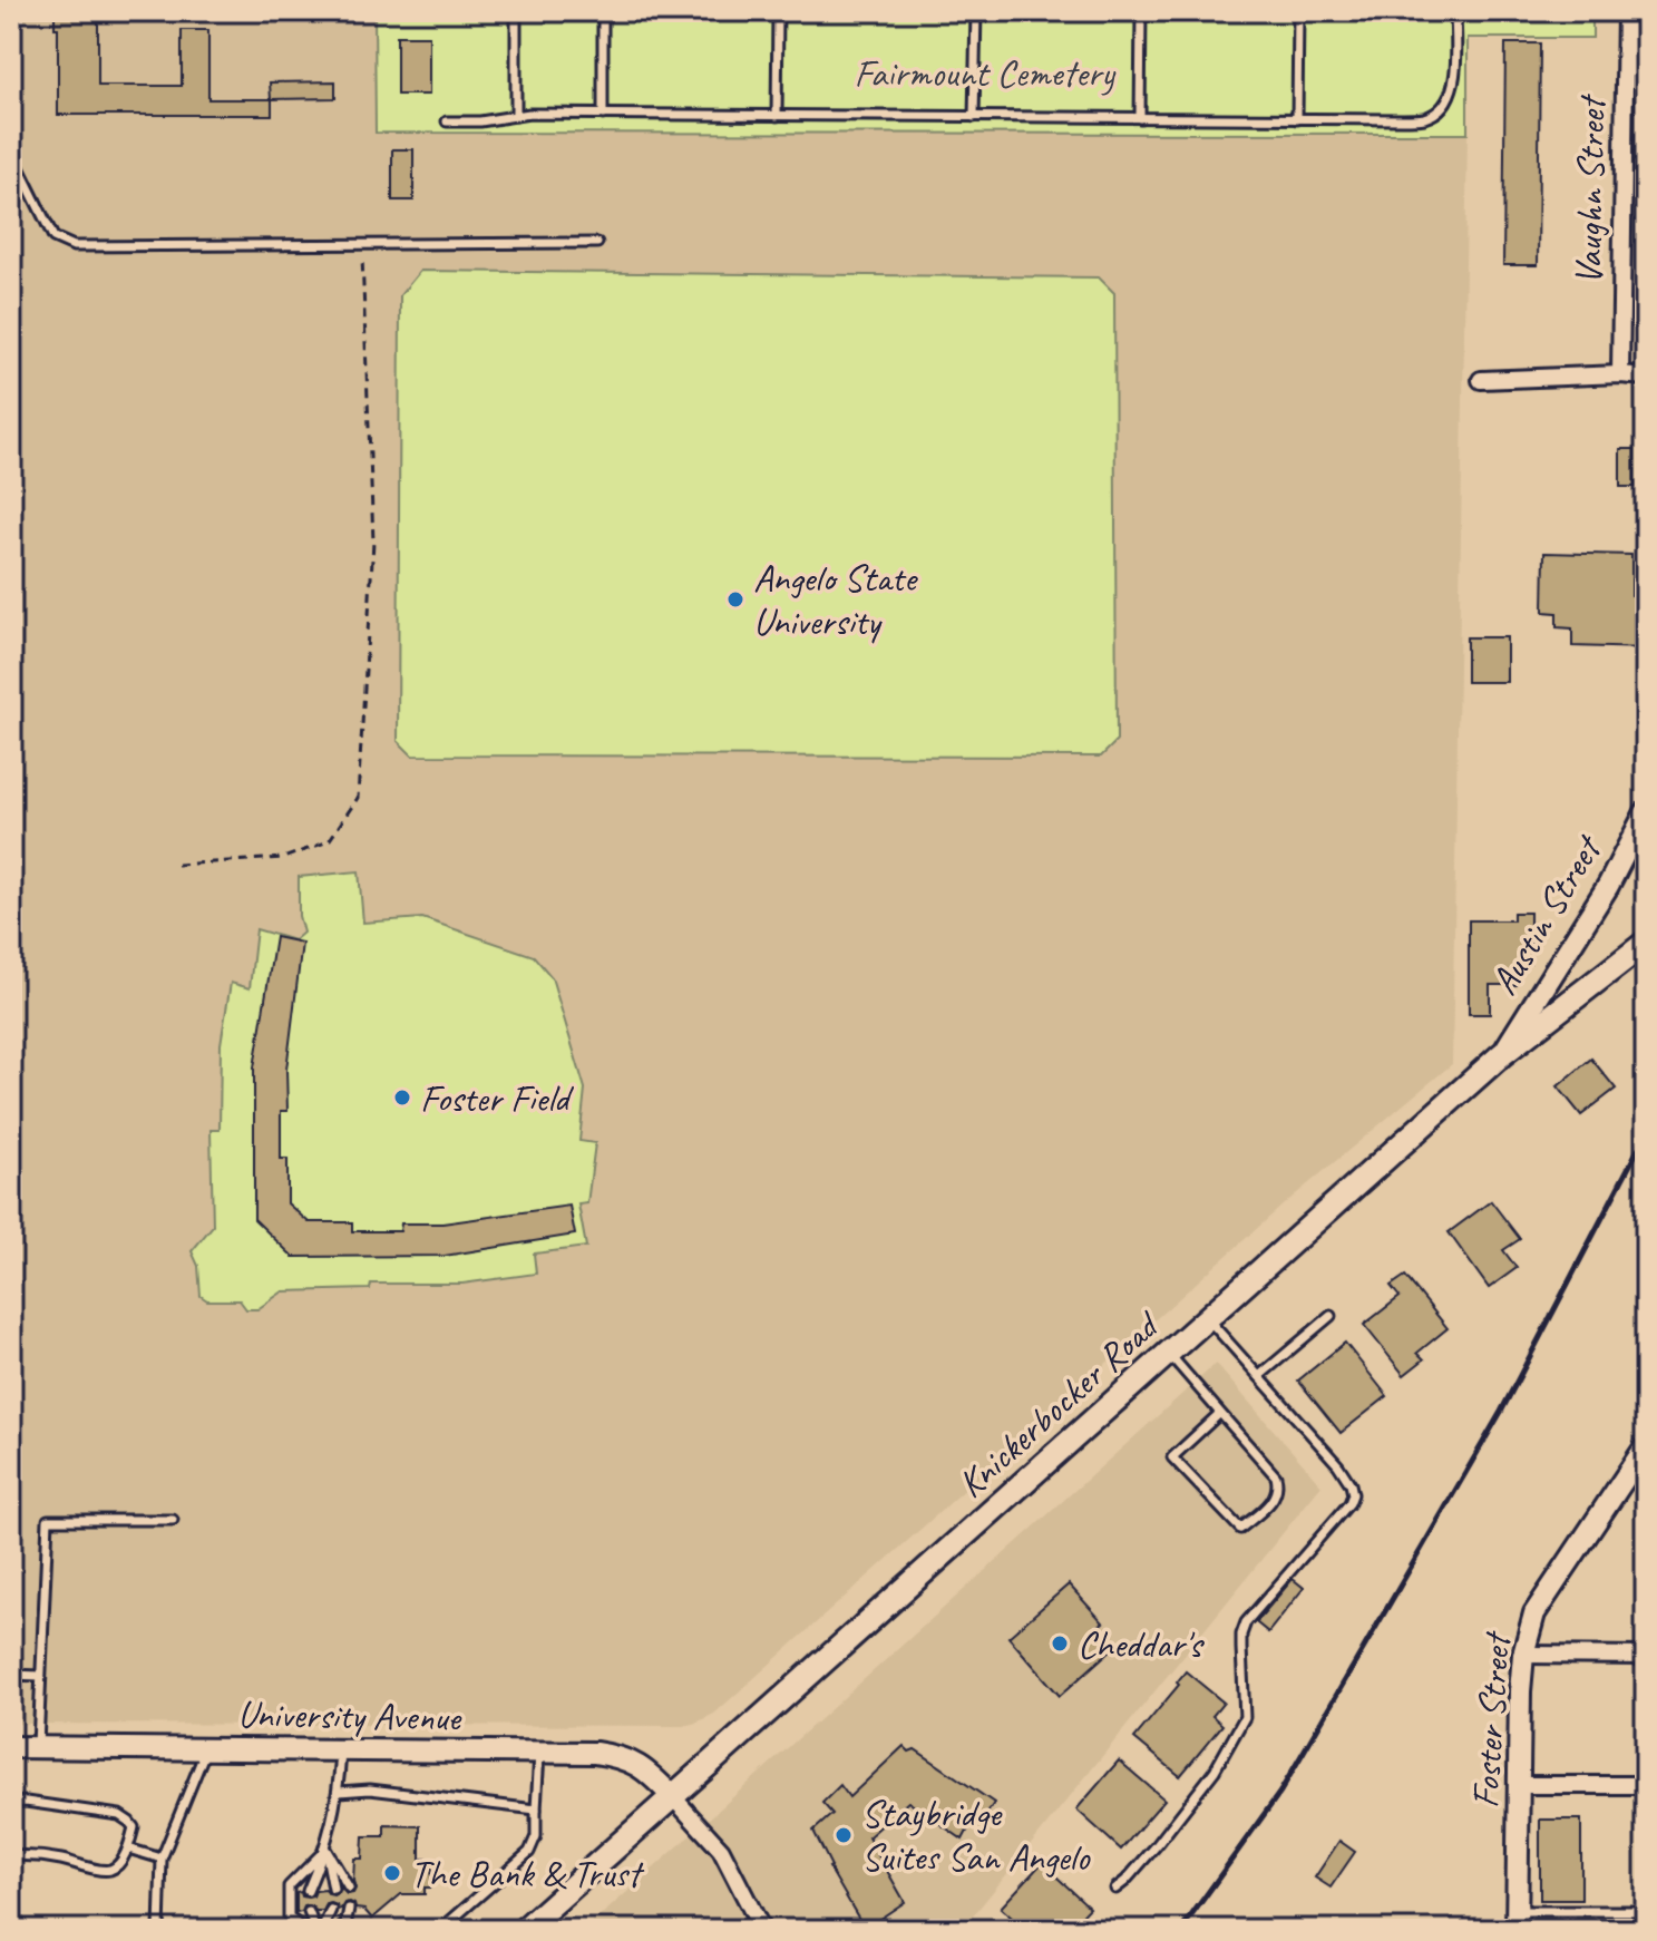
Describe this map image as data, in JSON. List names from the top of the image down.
{
  "streets": {
    "main road": ["Knickerbocker Road"],
    "street": [
      "Vaughn Street",
      "Austin Street",
      "University Avenue",
      "Foster Street"
    ]
  },
  "crossings": [
    ["Austin Street", "Knickerbocker Road"],
    ["Knickerbocker Road", "University Avenue"]
  ],
  "parks": ["Fairmount Cemetery"],
  "places": [
    "Angelo State University",
    "Foster Field",
    "Cheddar's",
    "Staybridge Suites San Angelo",
    "The Bank & Trust"
  ]
}
